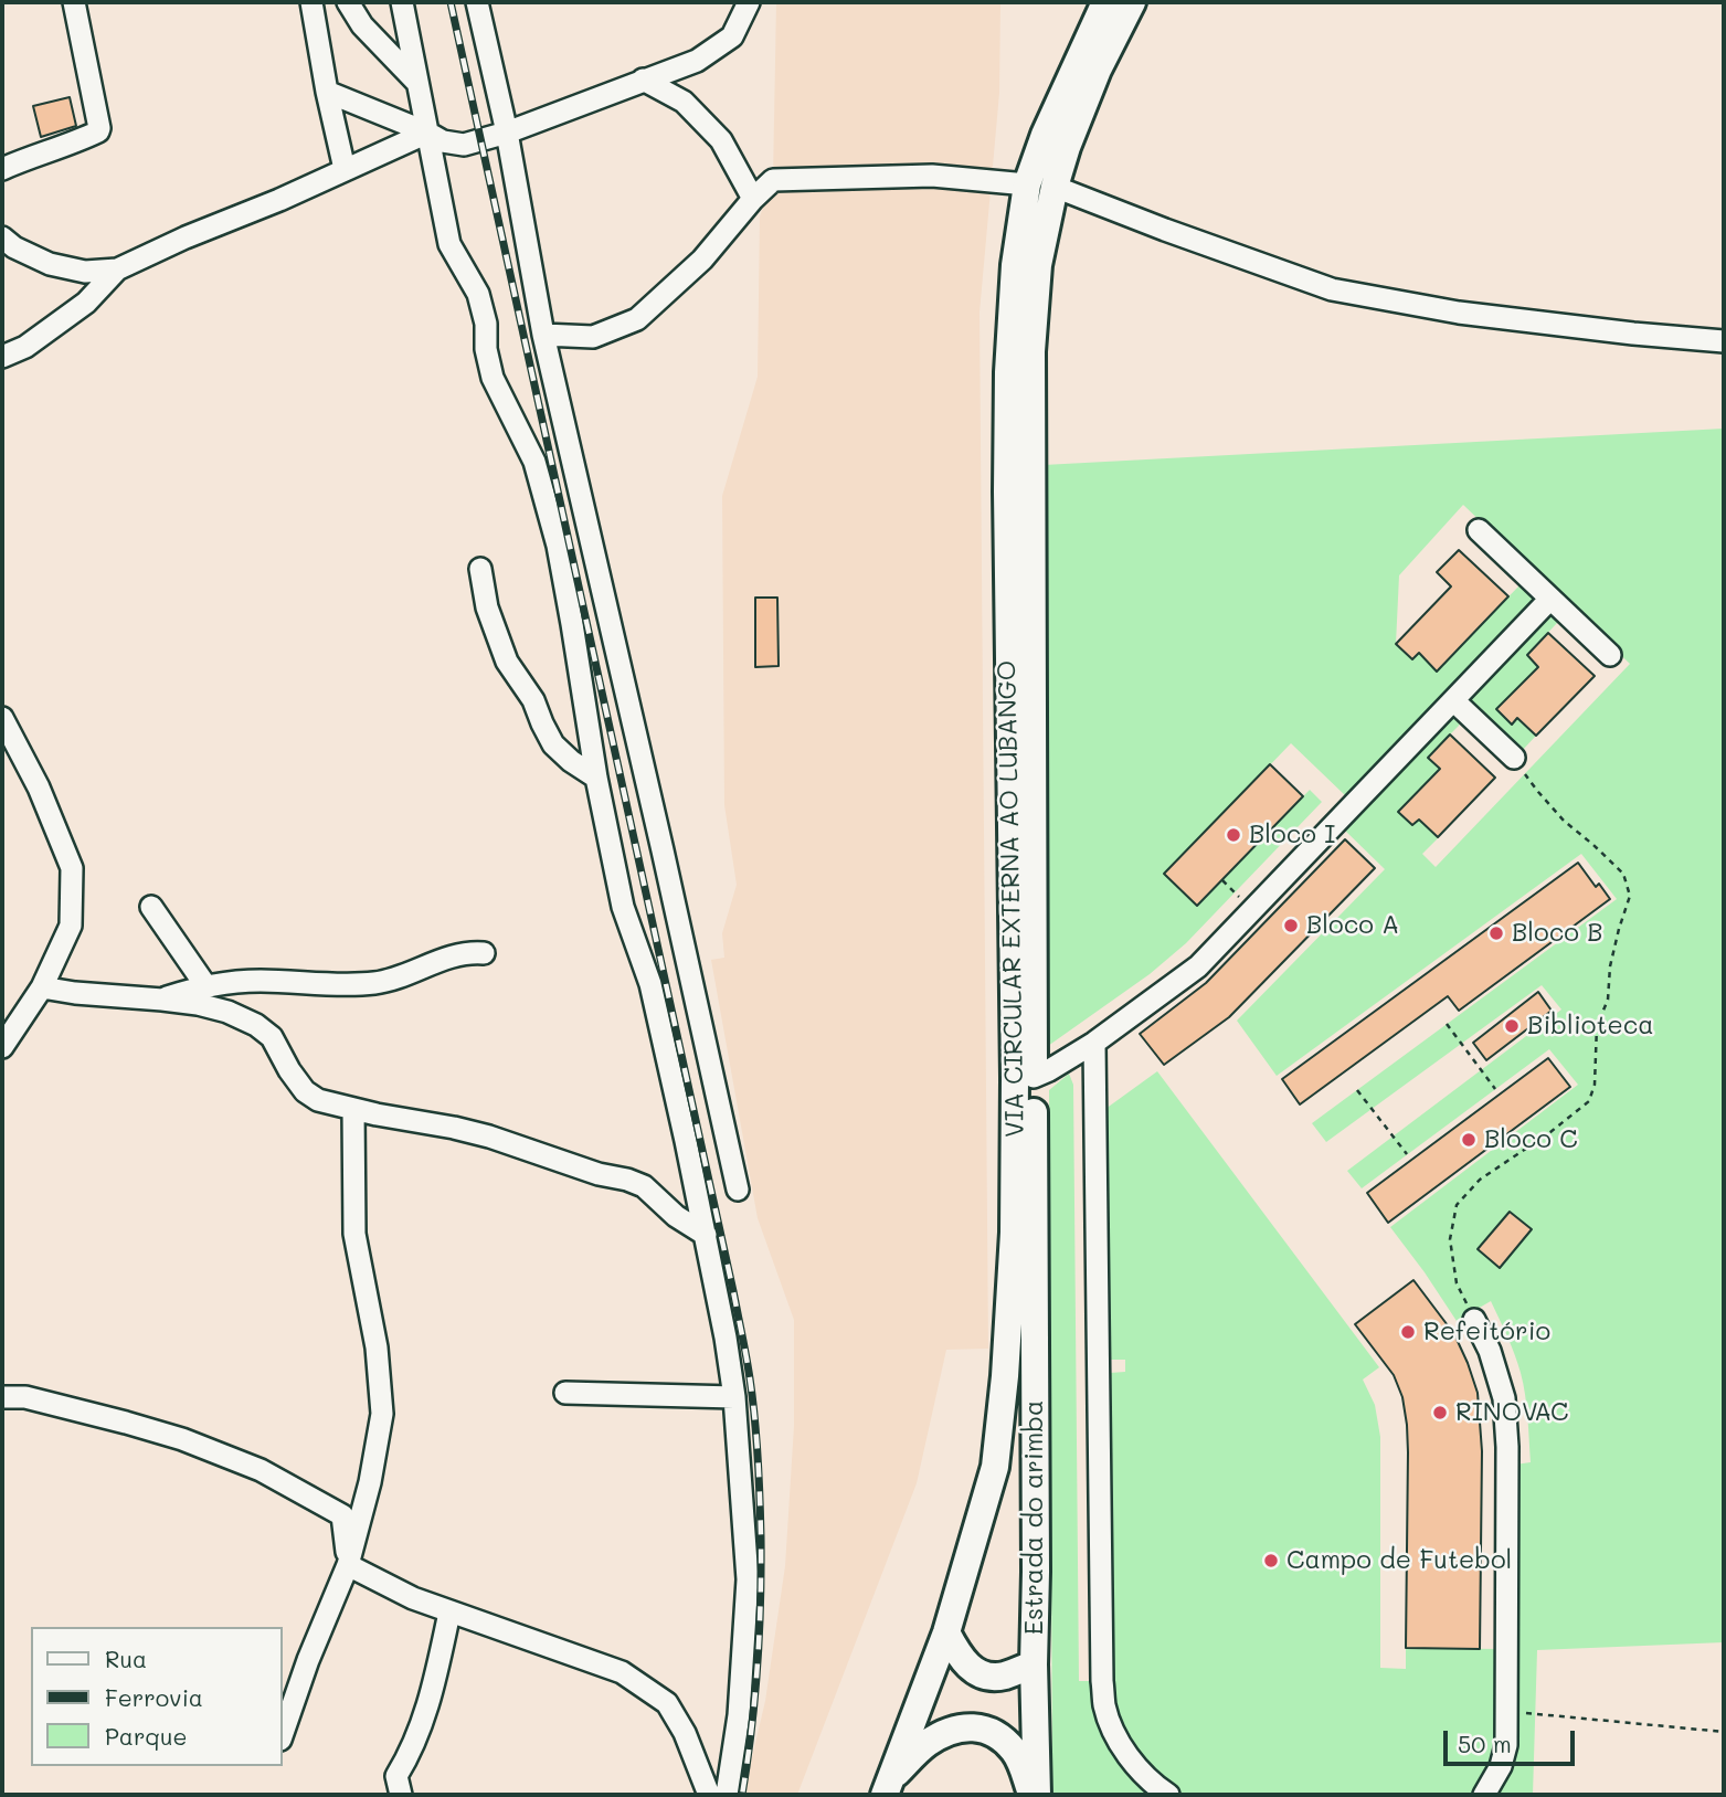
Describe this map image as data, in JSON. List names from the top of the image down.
{
  "streets": {
    "main road": ["VIA CIRCULAR EXTERNA AO LUBANGO", "Estrada do arimba"]
  },
  "crossings": [
    ["VIA CIRCULAR EXTERNA AO LUBANGO", "Estrada do arimba"]
  ],
  "places": [
    "Bloco I",
    "Bloco A",
    "Bloco B",
    "Biblioteca",
    "Bloco C",
    "Refeitório",
    "RINOVAC",
    "Campo de Futebol"
  ],
  "legend": ["Rua", "Ferrovia", "Parque"],
  "scale_bar": "50 m"
}
